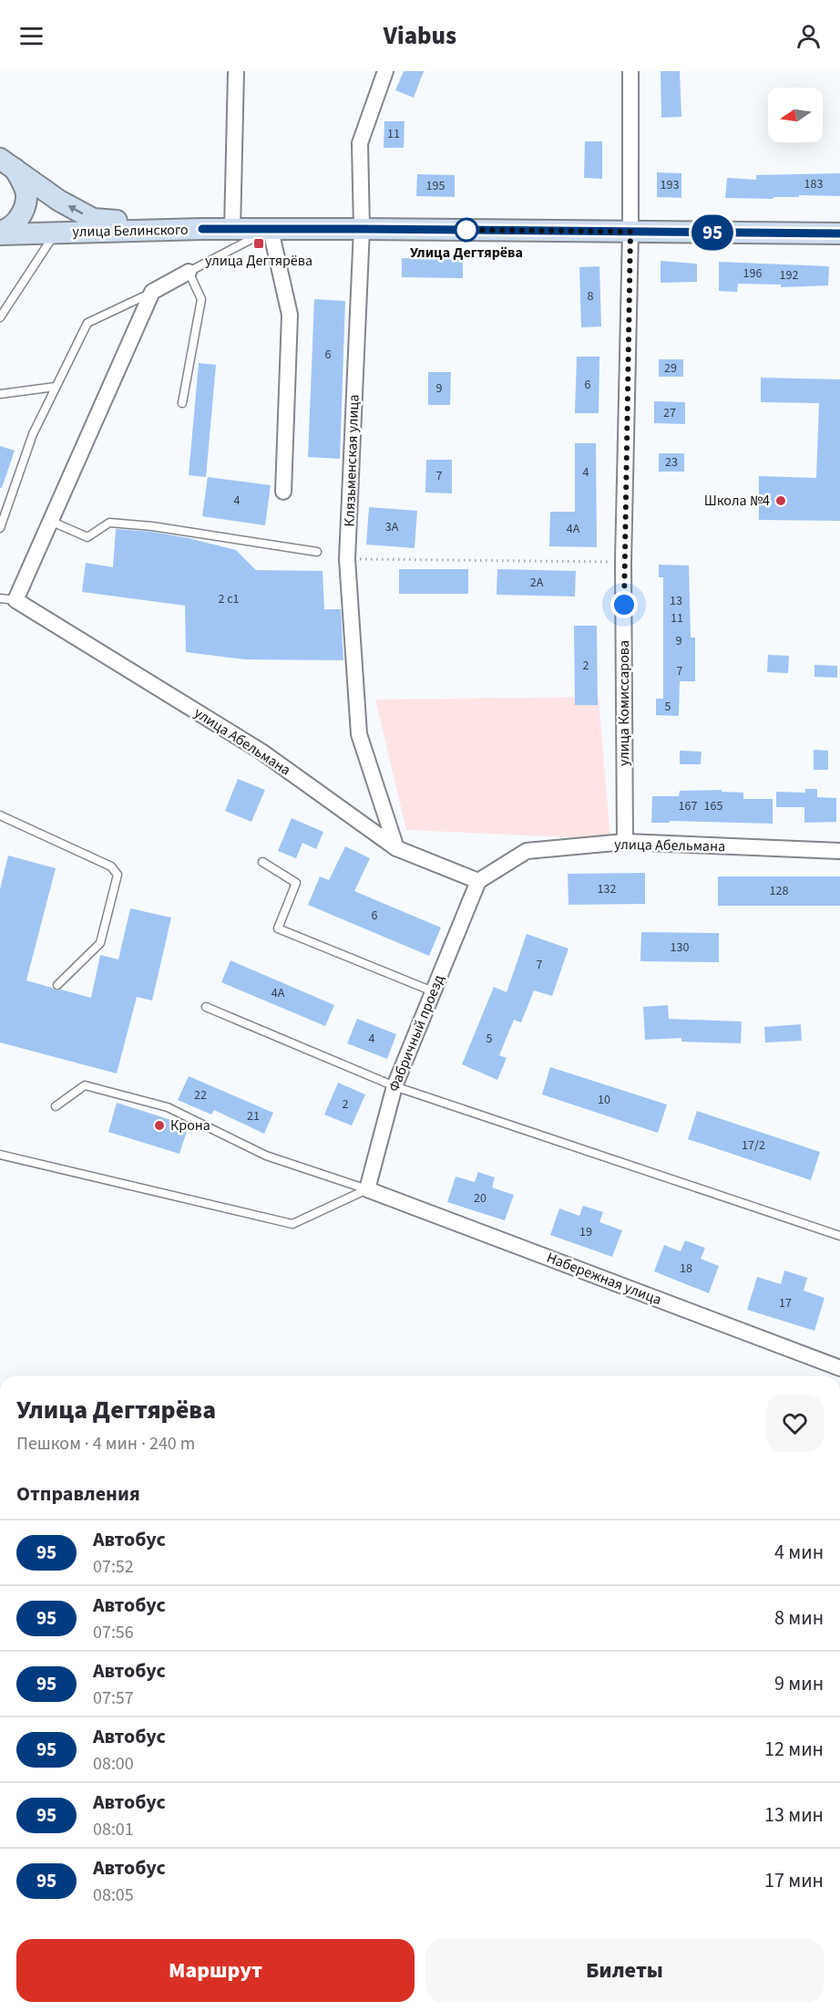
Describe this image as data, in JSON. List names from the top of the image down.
{
  "streets": {
    "main road": ["улица Белинского"],
    "street": [
      "Клязьменская улица",
      "улица Комиссарова",
      "улица Абельмана",
      "Фабричный проезд",
      "Набережная улица"
    ]
  },
  "crossings": [
    ["Клязьменская улица", "улица Абельмана"],
    ["улица Комиссарова", "улица Абельмана"],
    ["улица Абельмана", "Фабричный проезд"],
    ["Фабричный проезд", "Набережная улица"]
  ],
  "places": {
    "other": ["Улица Дегтярёва", "Школа №4", "Крона"],
    "transit": ["улица Дегтярёва"]
  },
  "lines": ["bus line 95"],
  "house_numbers": [
    "11",
    "183",
    "193",
    "195",
    "196",
    "192",
    "8",
    "6",
    "29",
    "6",
    "9",
    "27",
    "23",
    "4",
    "7",
    "4",
    "3А",
    "4А",
    "2А",
    "2 с1",
    "13",
    "11",
    "9",
    "2",
    "7",
    "5",
    "167",
    "165",
    "132",
    "128",
    "6",
    "130",
    "7",
    "4А",
    "4",
    "5",
    "22",
    "10",
    "2",
    "21",
    "17/2",
    "20",
    "19",
    "18",
    "17"
  ],
  "north": "left",
  "page": {
    "header": "Viabus",
    "on_map": "95",
    "heading": [
      ["Улица Дегтярёва", "Пешком · 4 мин · 240 m"],
      "Отправления"
    ],
    "list": [
      {
        "mark": "95",
        "name": "Автобус",
        "note": "07:52",
        "value": "4 мин"
      },
      {
        "mark": "95",
        "name": "Автобус",
        "note": "07:56",
        "value": "8 мин"
      },
      {
        "mark": "95",
        "name": "Автобус",
        "note": "07:57",
        "value": "9 мин"
      },
      {
        "mark": "95",
        "name": "Автобус",
        "note": "08:00",
        "value": "12 мин"
      },
      {
        "mark": "95",
        "name": "Автобус",
        "note": "08:01",
        "value": "13 мин"
      },
      {
        "mark": "95",
        "name": "Автобус",
        "note": "08:05",
        "value": "17 мин"
      }
    ],
    "buttons": ["Маршрут", "Билеты"]
  }
}
